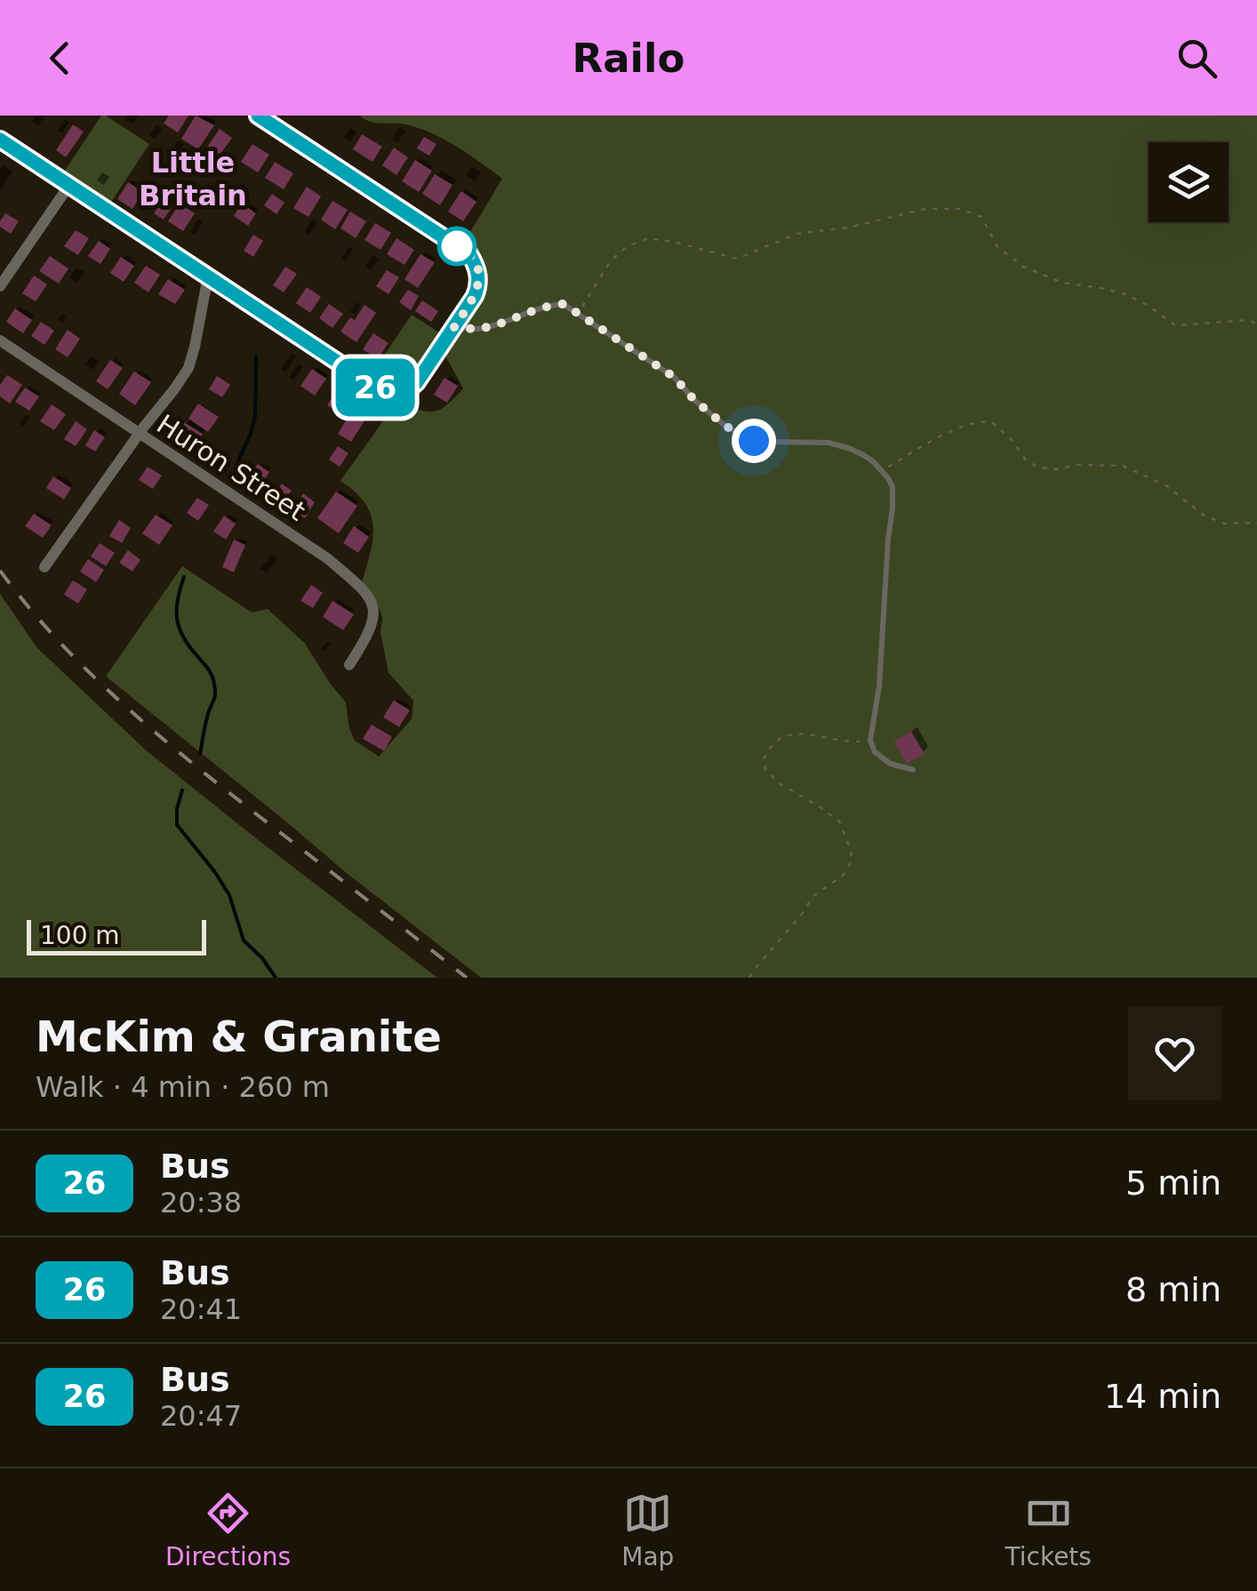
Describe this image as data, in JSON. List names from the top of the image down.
{
  "streets": {
    "street": ["Huron Street"]
  },
  "districts": ["Little Britain"],
  "lines": ["bus line 26"],
  "scale_bar": "100 m",
  "page": {
    "header": "Railo",
    "on_map": "26",
    "scale": "100 m",
    "heading": ["McKim & Granite", "Walk · 4 min · 260 m"],
    "list": [
      {
        "mark": "26",
        "name": "Bus",
        "note": "20:38",
        "value": "5 min"
      },
      {
        "mark": "26",
        "name": "Bus",
        "note": "20:41",
        "value": "8 min"
      },
      {
        "mark": "26",
        "name": "Bus",
        "note": "20:47",
        "value": "14 min"
      }
    ],
    "tabs": ["Directions", "Map", "Tickets"]
  }
}
